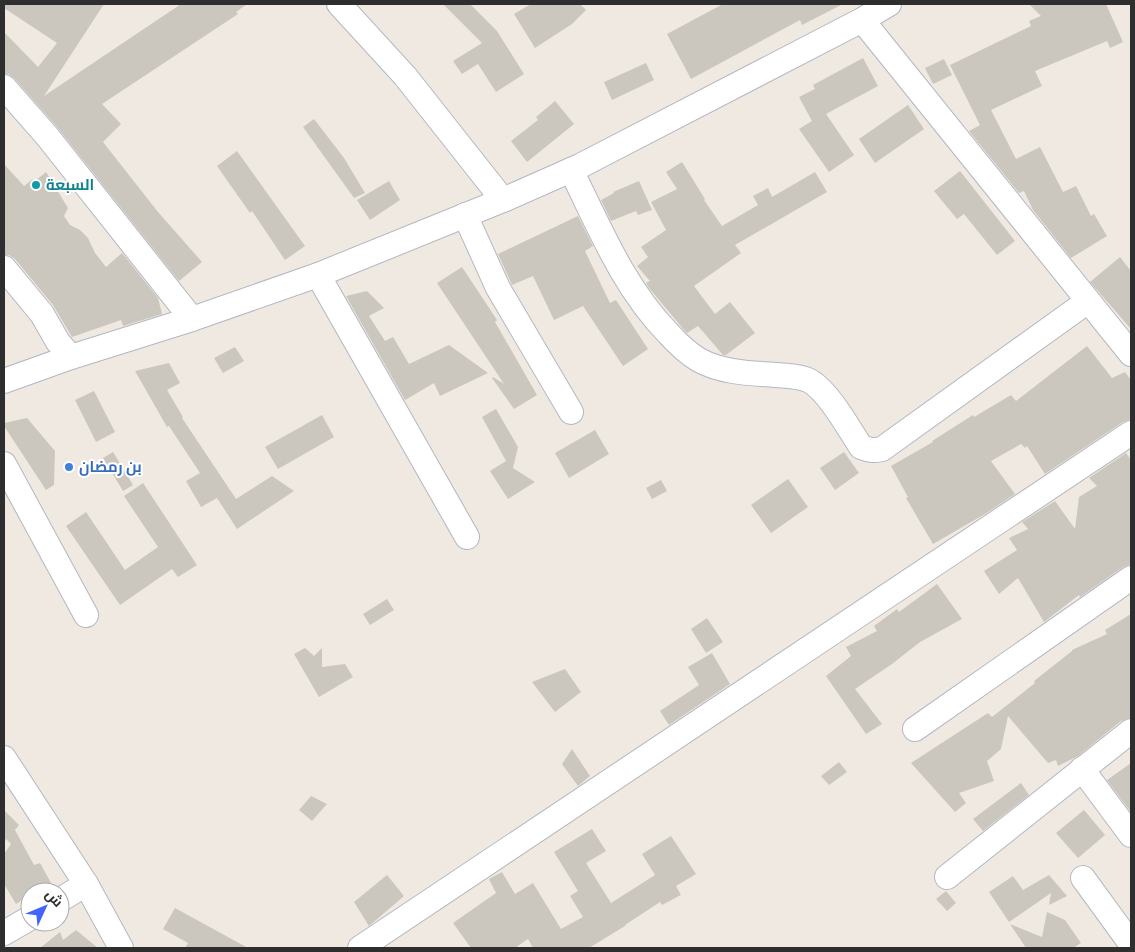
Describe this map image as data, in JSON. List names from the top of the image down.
{
  "places": ["السبعة", "بن رمضان"],
  "north": "top right"
}
